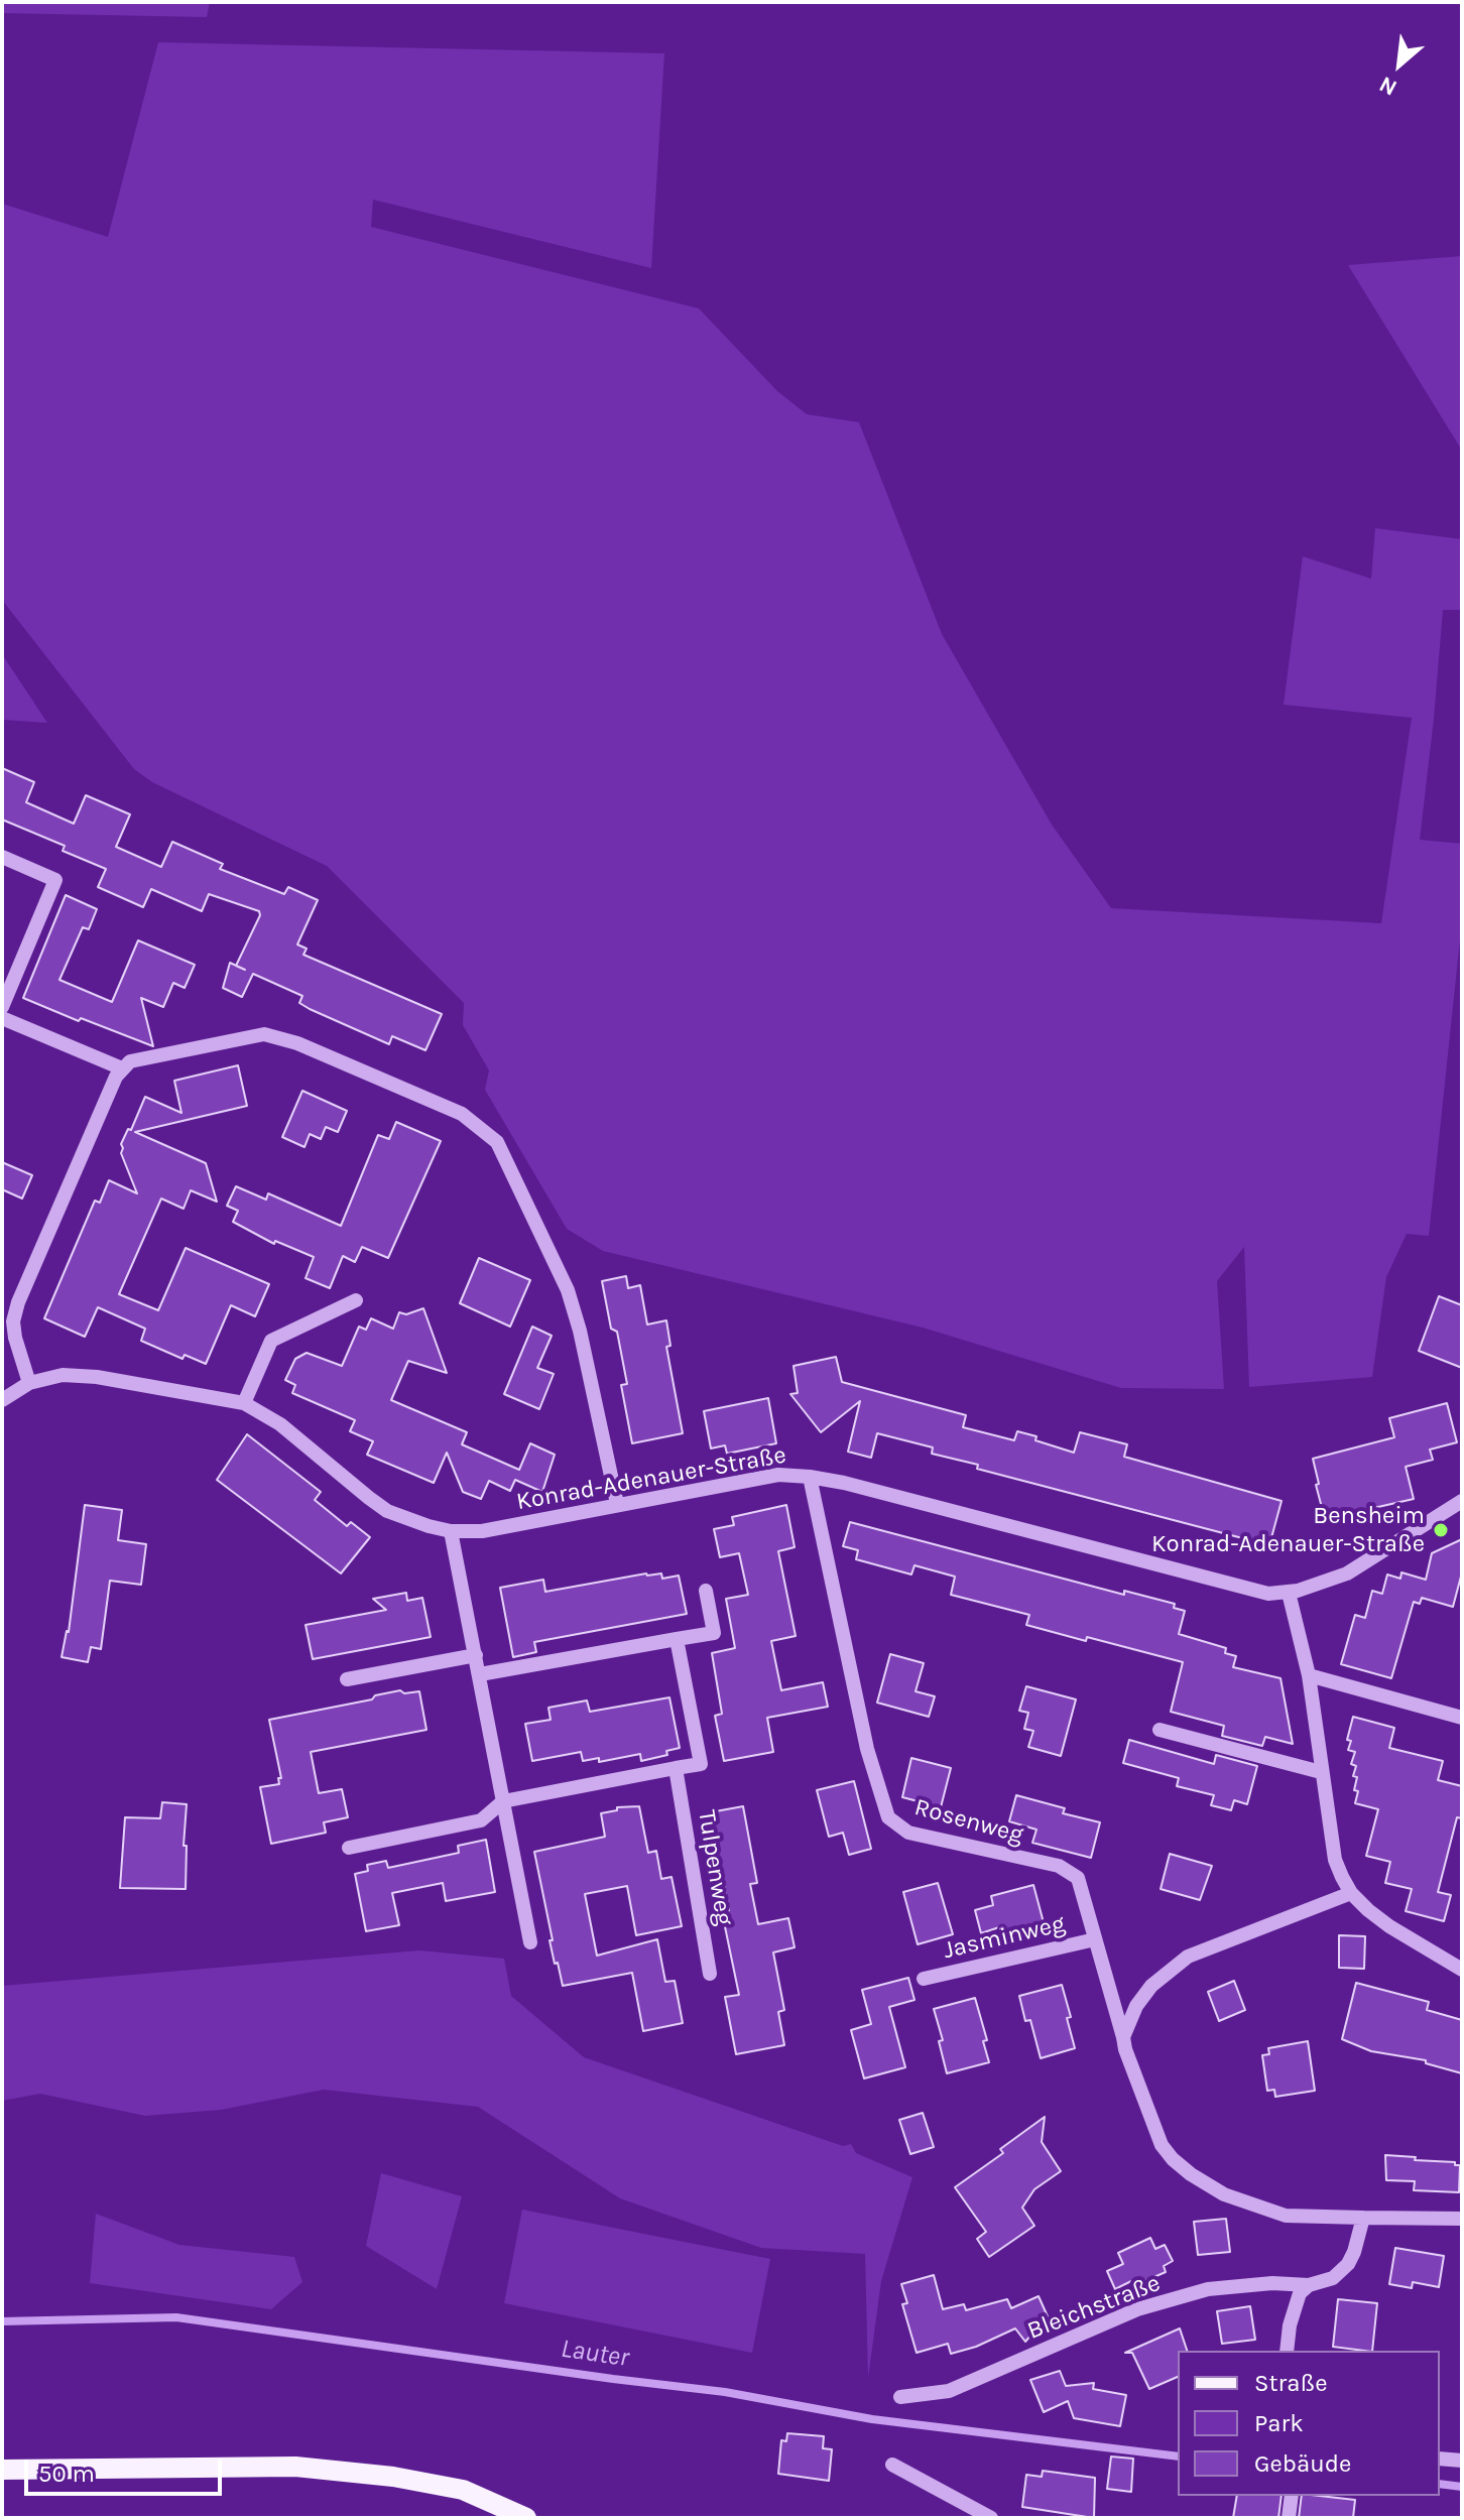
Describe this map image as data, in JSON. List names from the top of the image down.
{
  "streets": {
    "street": [
      "Konrad-Adenauer-Straße",
      "Rosenweg",
      "Tulpenweg",
      "Jasminweg",
      "Bleichstraße"
    ]
  },
  "crossings": [
    ["Konrad-Adenauer-Straße", "Rosenweg"],
    ["Rosenweg", "Jasminweg"]
  ],
  "water": ["Lauter"],
  "places": ["Bensheim Konrad-Adenauer-Straße"],
  "legend": ["Straße", "Park", "Gebäude"],
  "scale_bar": "50 m",
  "north": "bottom left"
}
